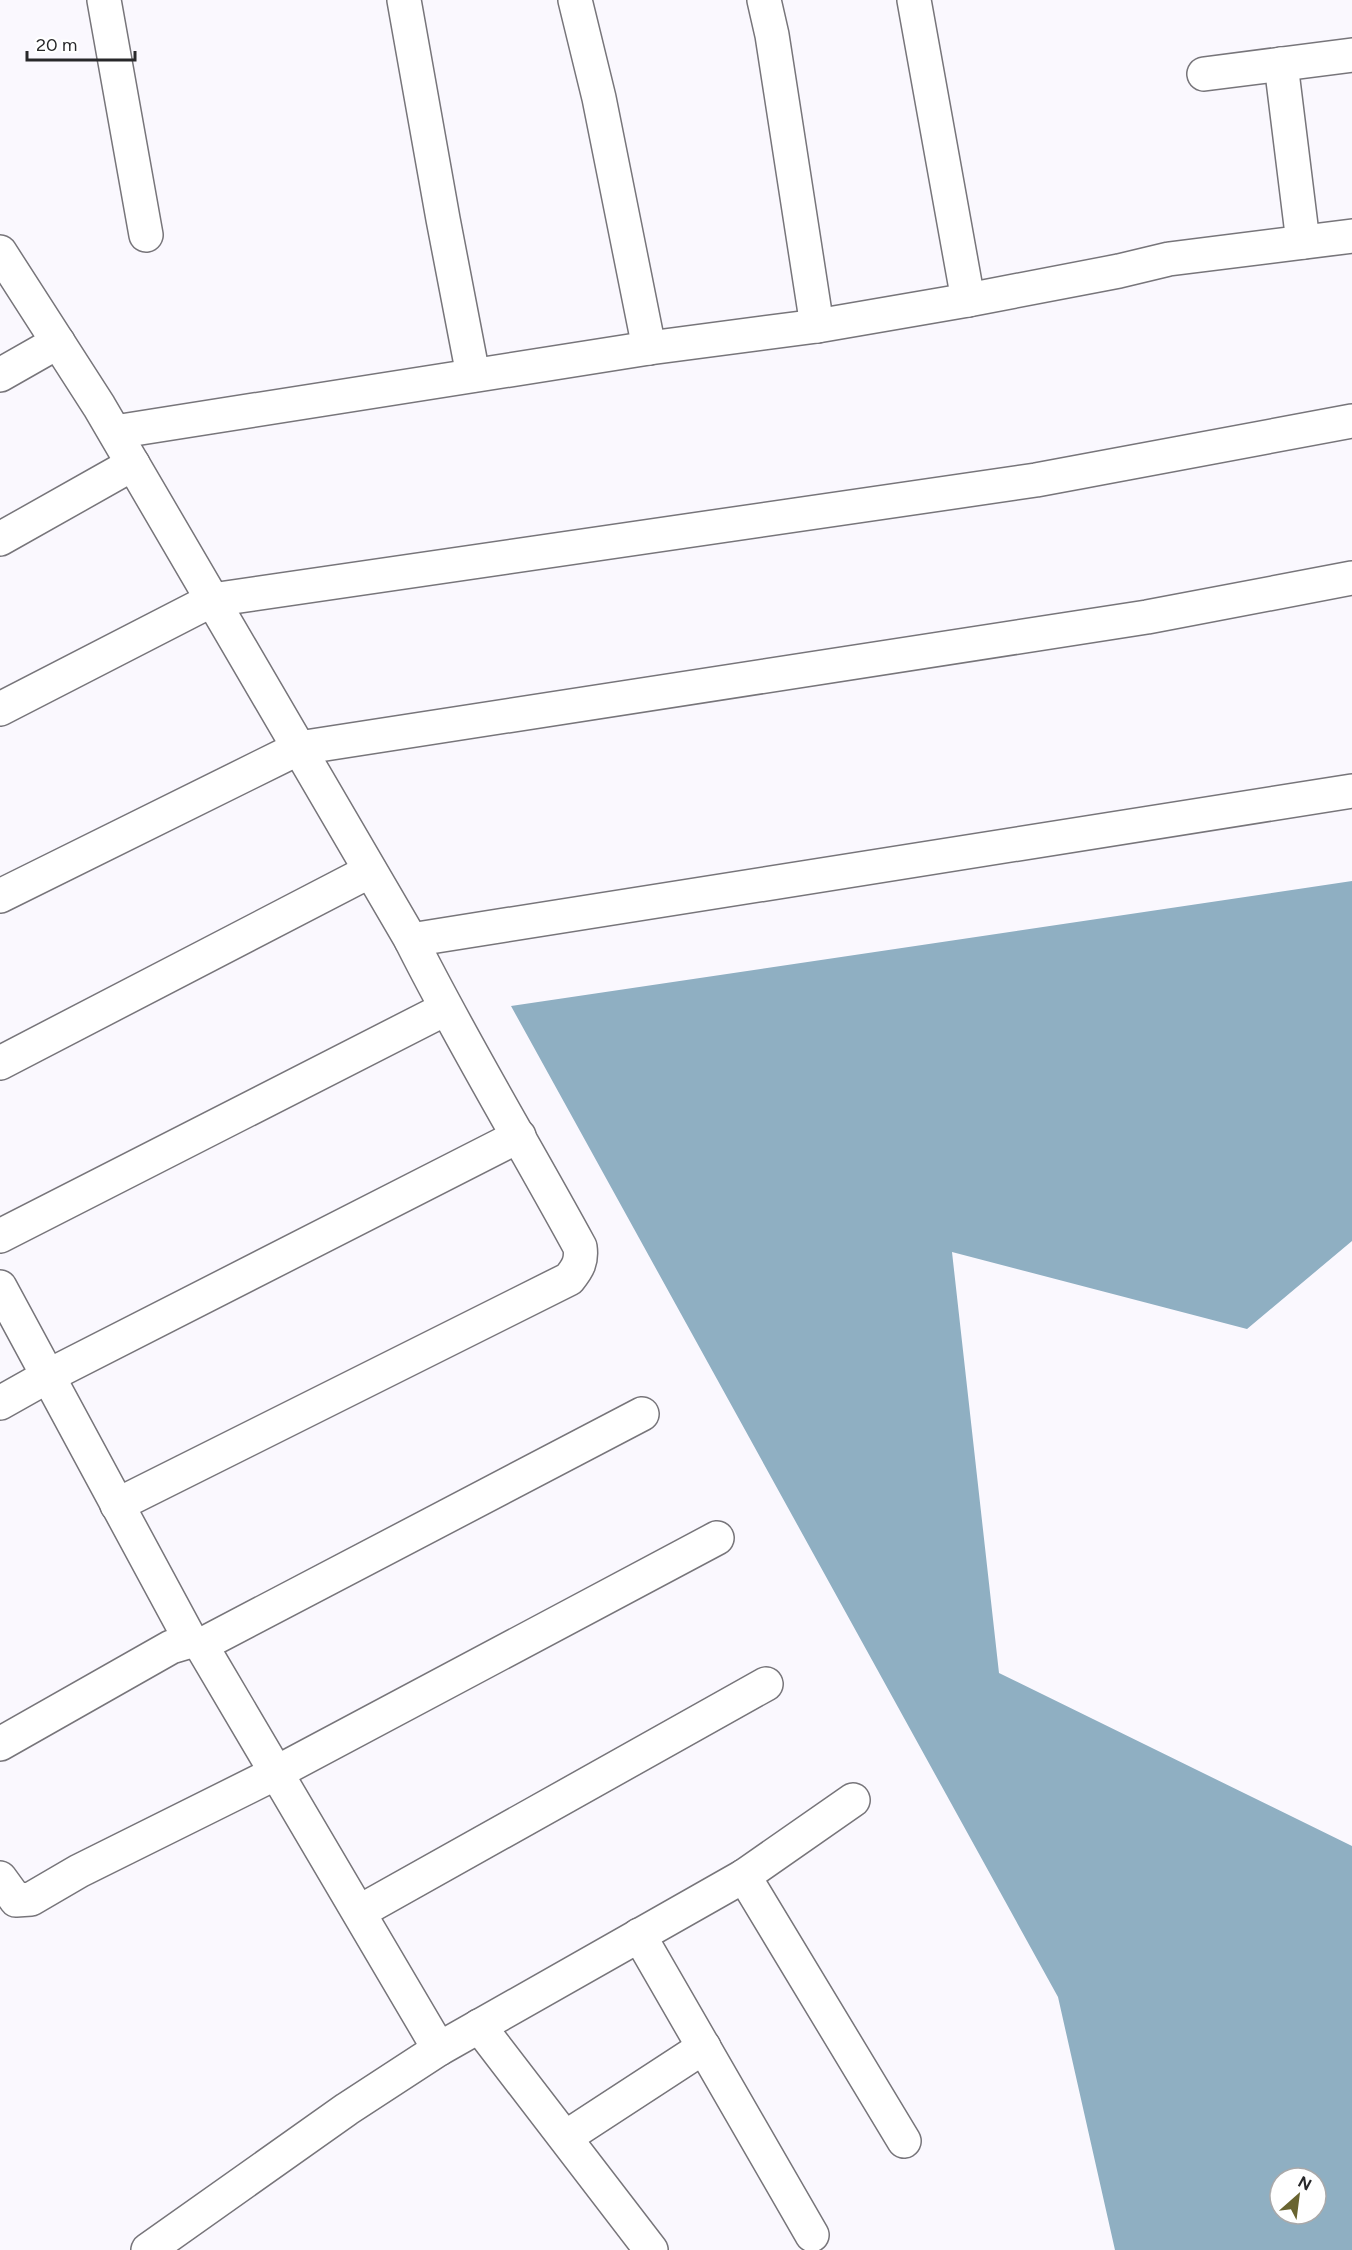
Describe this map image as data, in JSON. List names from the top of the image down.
{
  "scale_bar": "20 m",
  "north": "top right"
}
